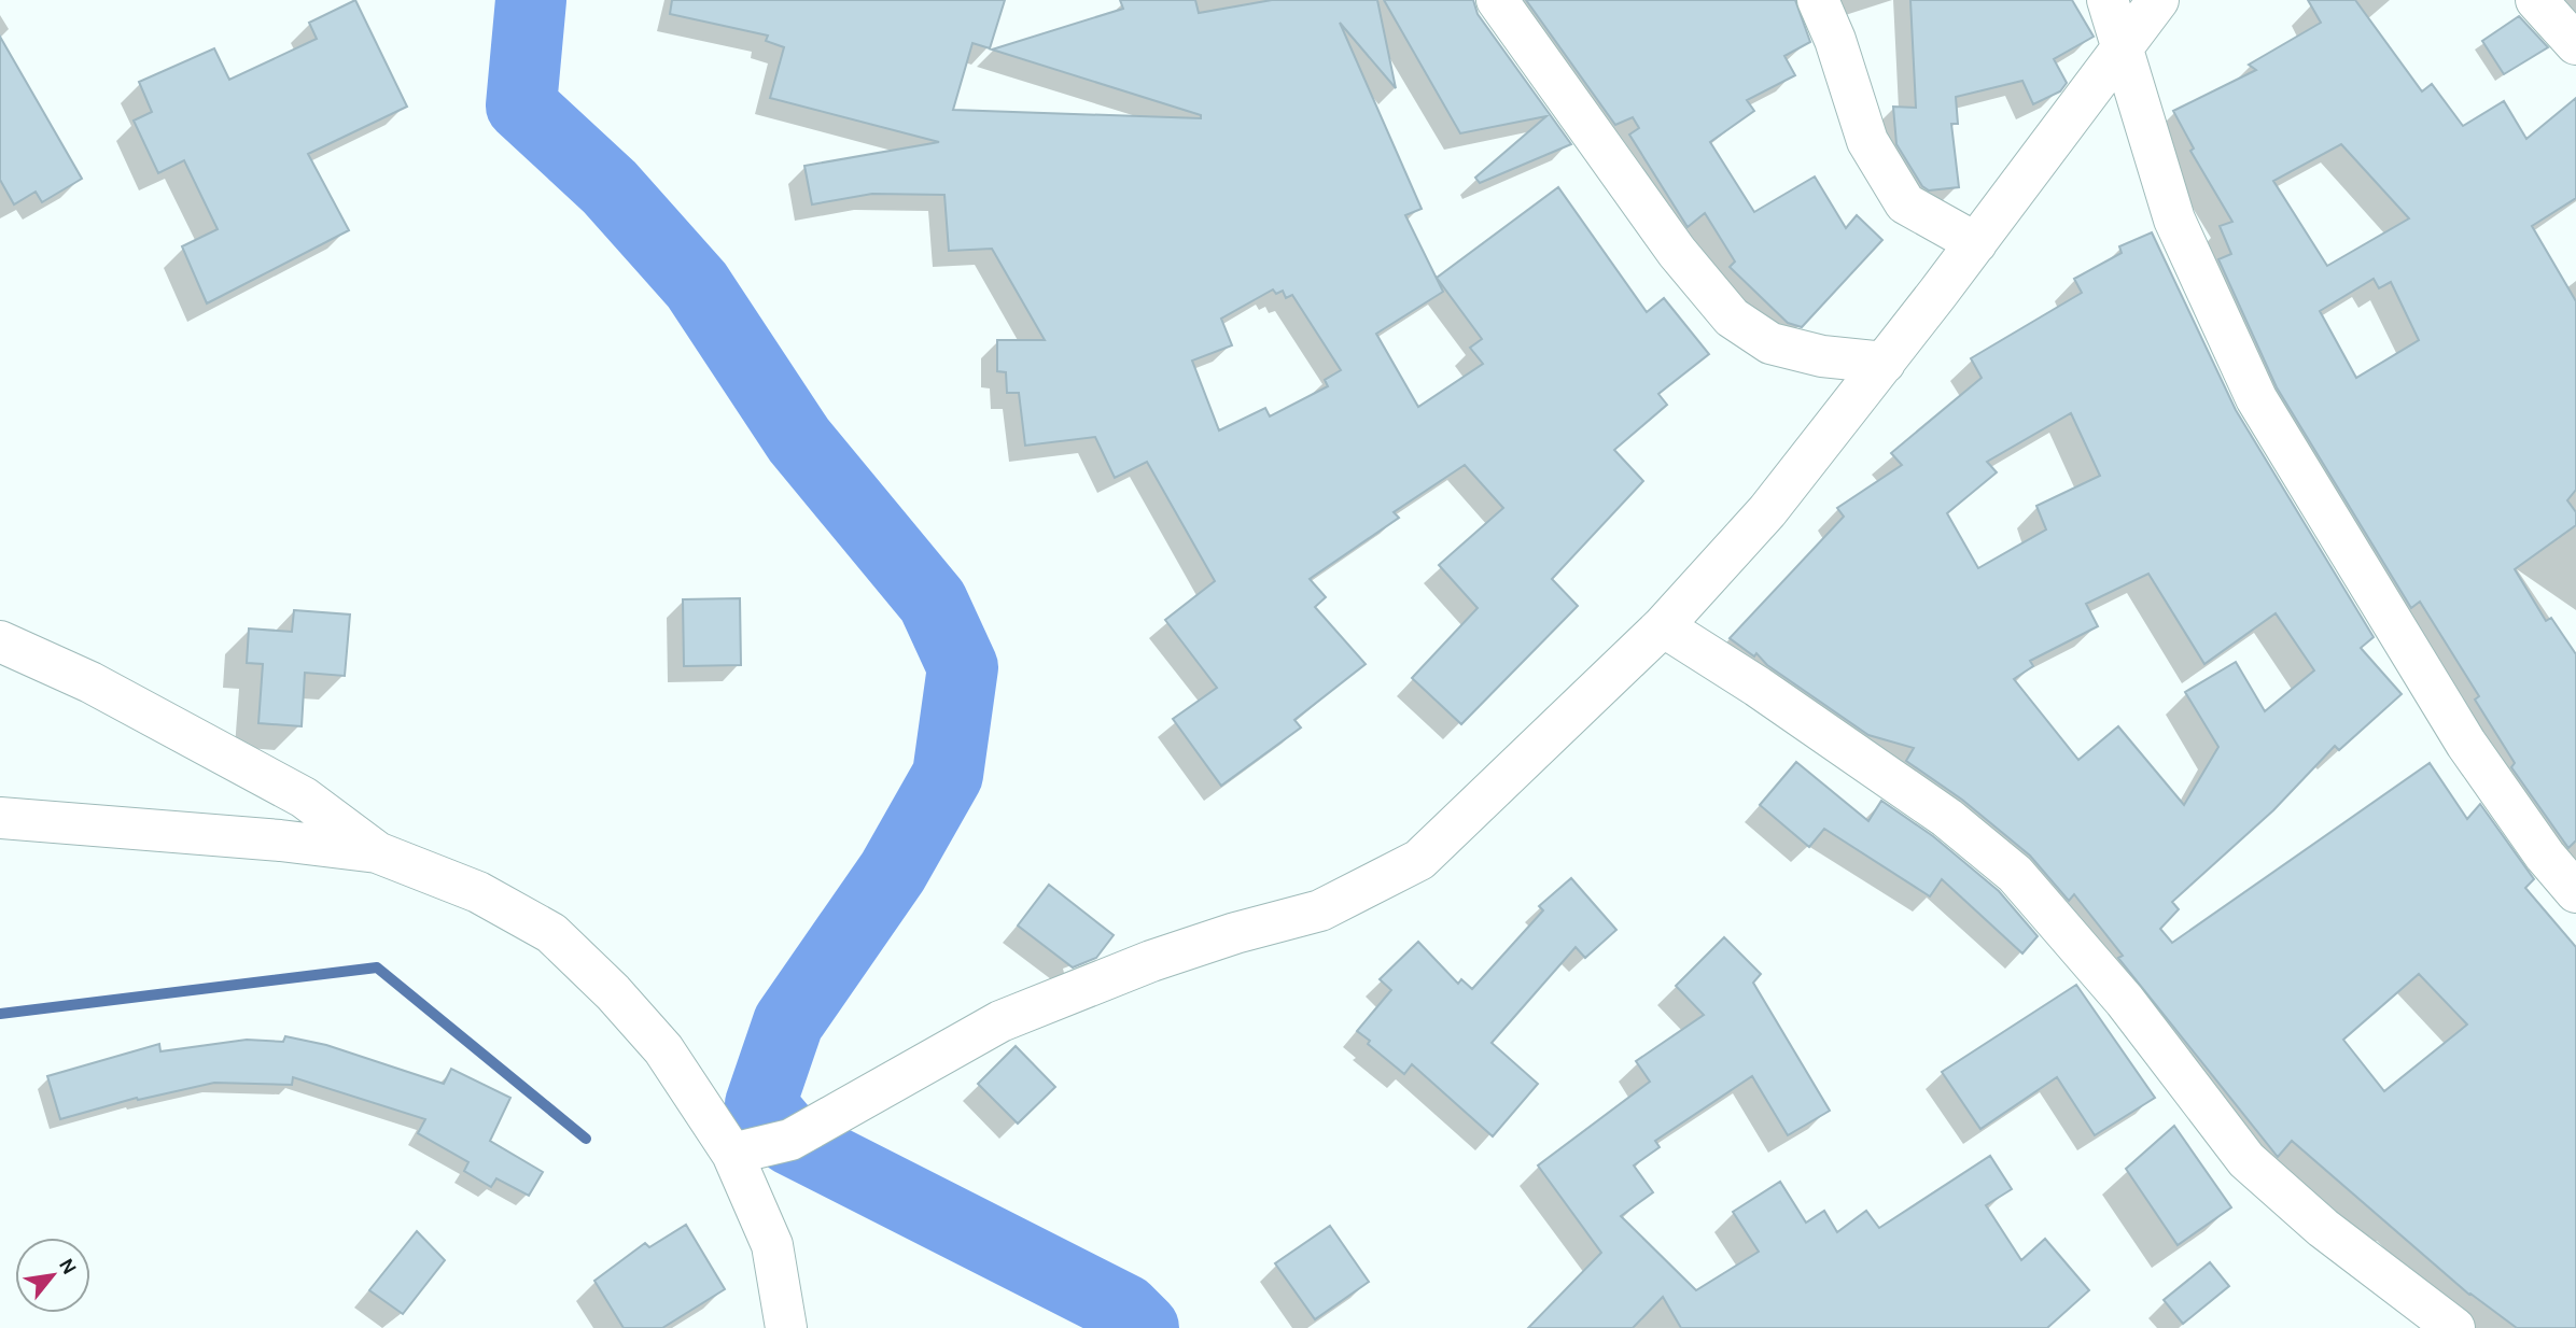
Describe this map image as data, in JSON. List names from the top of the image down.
{
  "north": "top right"
}
